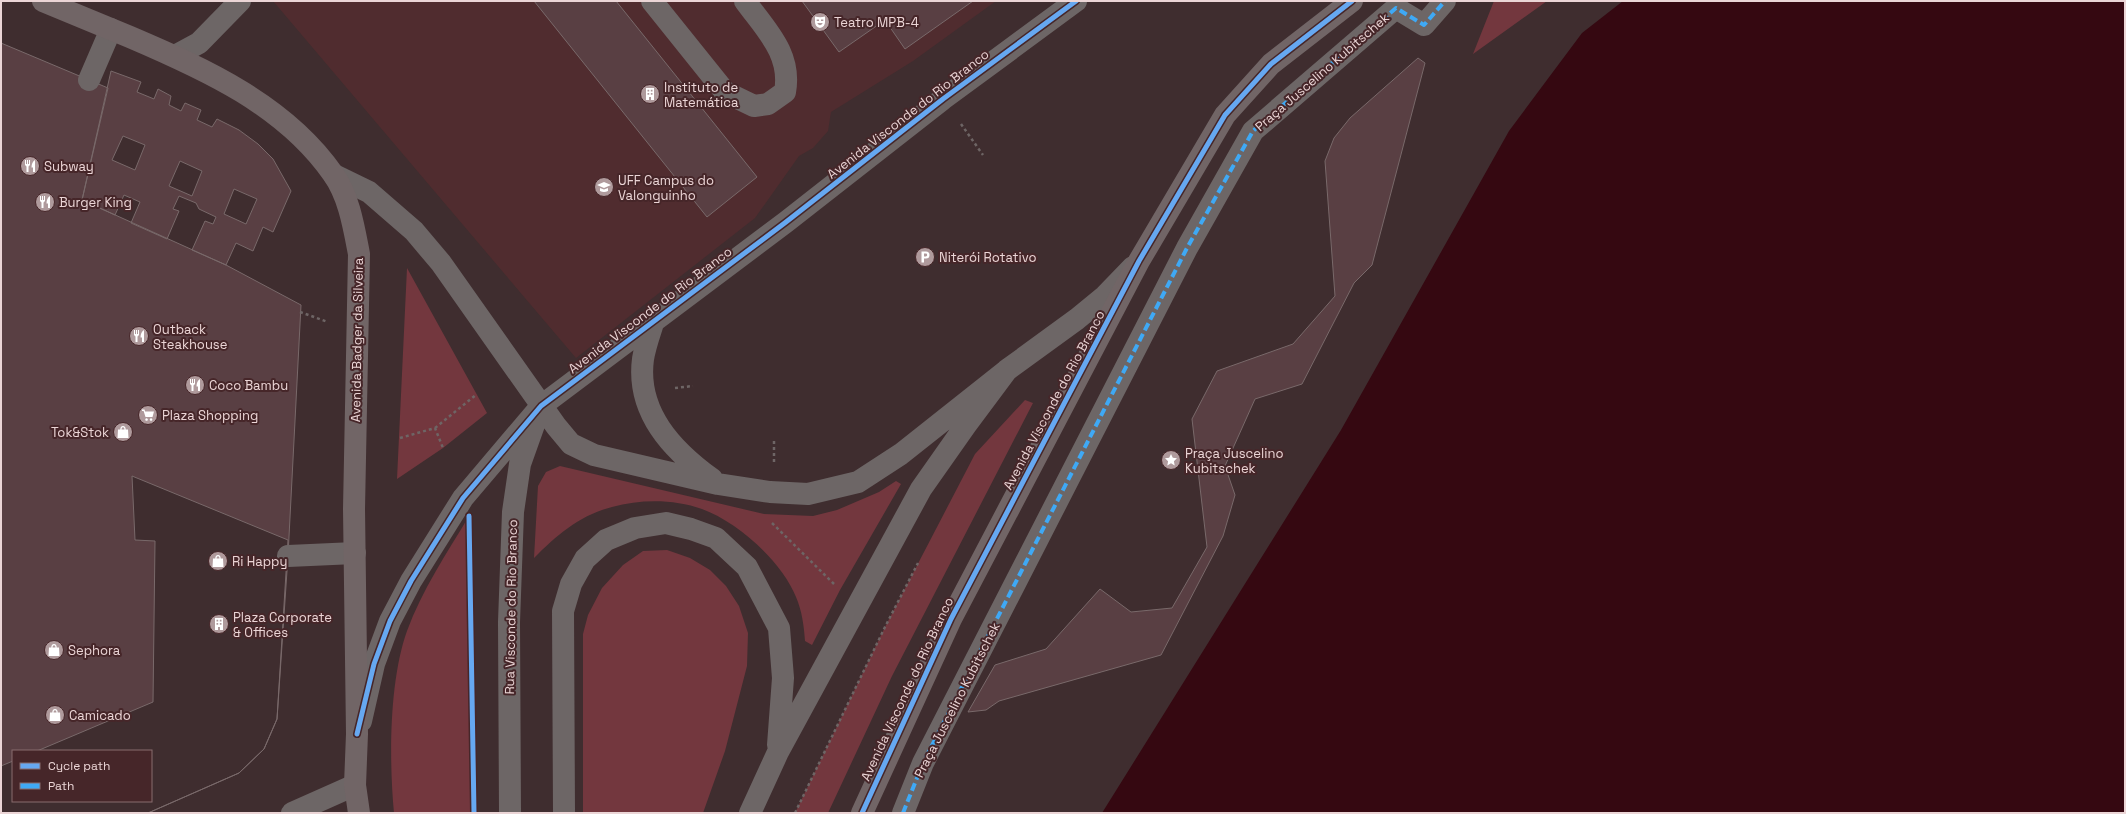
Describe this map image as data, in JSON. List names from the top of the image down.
{
  "streets": {
    "main road": ["Avenida Visconde do Rio Branco", "Avenida Badger da Silveira"],
    "street": ["Praça Juscelino Kubitschek", "Rua Visconde do Rio Branco"]
  },
  "crossings": [
    ["Avenida Visconde do Rio Branco", "Avenida Badger da Silveira"],
    ["Avenida Visconde do Rio Branco", "Rua Visconde do Rio Branco"]
  ],
  "places": {
    "theatre": ["Teatro MPB-4"],
    "building": ["Instituto de Matemática", "Plaza Corporate & Offices"],
    "restaurant": [
      "Subway",
      "Burger King",
      "Outback Steakhouse",
      "Coco Bambu"
    ],
    "school or university": ["UFF Campus do Valonguinho"],
    "parking": ["Niterói Rotativo"],
    "supermarket": ["Plaza Shopping"],
    "shop": [
      "Tok&Stok",
      "Ri Happy",
      "Sephora",
      "Camicado"
    ],
    "place": ["Praça Juscelino Kubitschek"]
  },
  "legend": ["Cycle path", "Path"]
}
